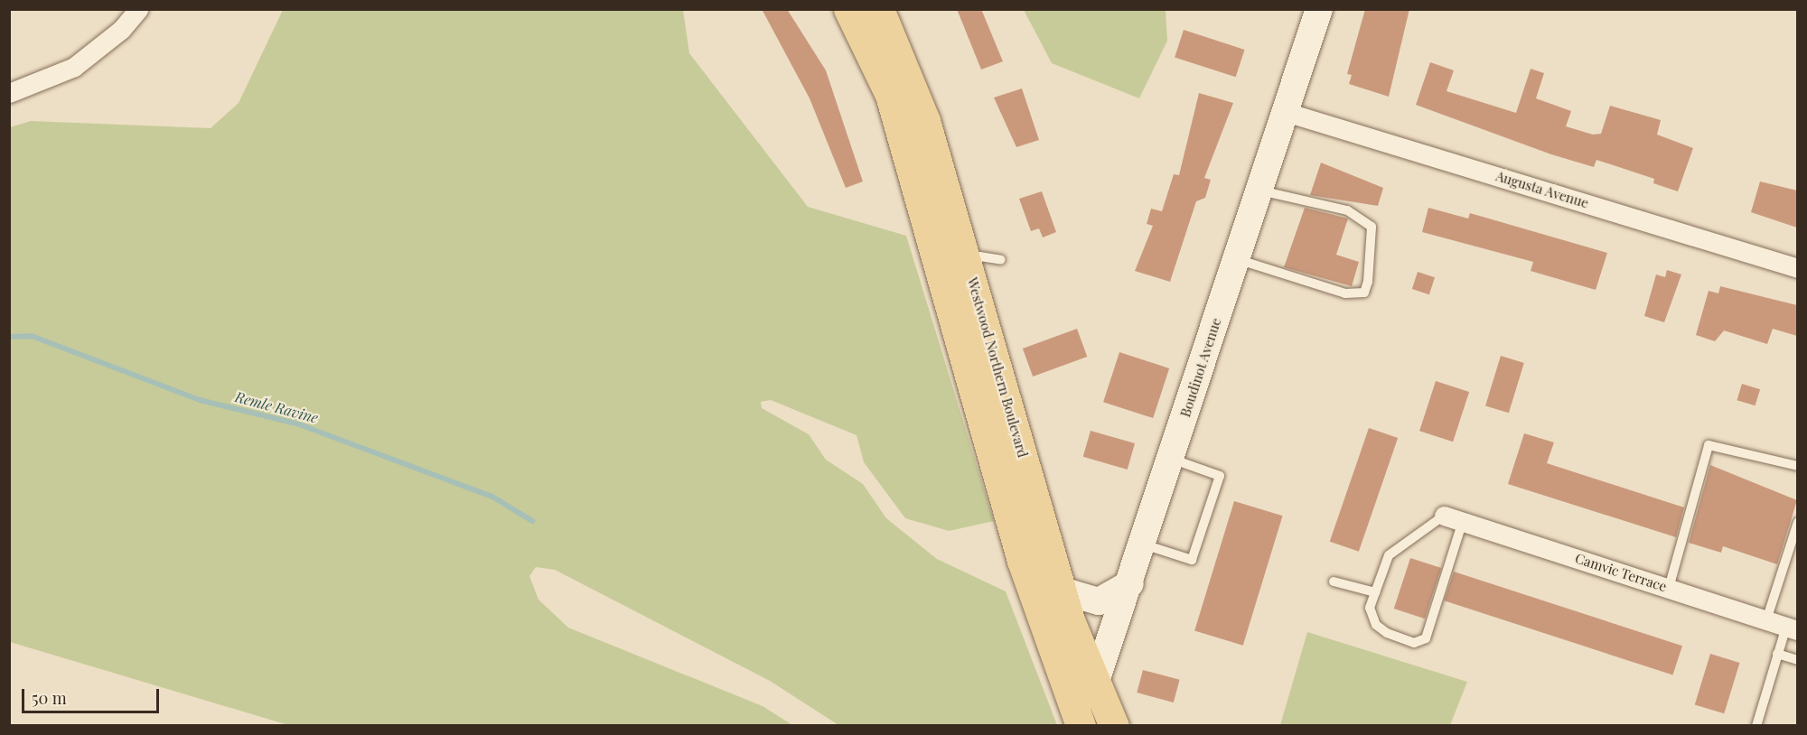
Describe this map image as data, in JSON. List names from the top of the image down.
{
  "streets": {
    "main road": ["Westwood Northern Boulevard"],
    "street": ["Augusta Avenue", "Boudinot Avenue", "Camvic Terrace"]
  },
  "crossings": [
    ["Augusta Avenue", "Boudinot Avenue"],
    ["Westwood Northern Boulevard", "Boudinot Avenue"]
  ],
  "water": ["Remle Ravine"],
  "scale_bar": "50 m"
}
